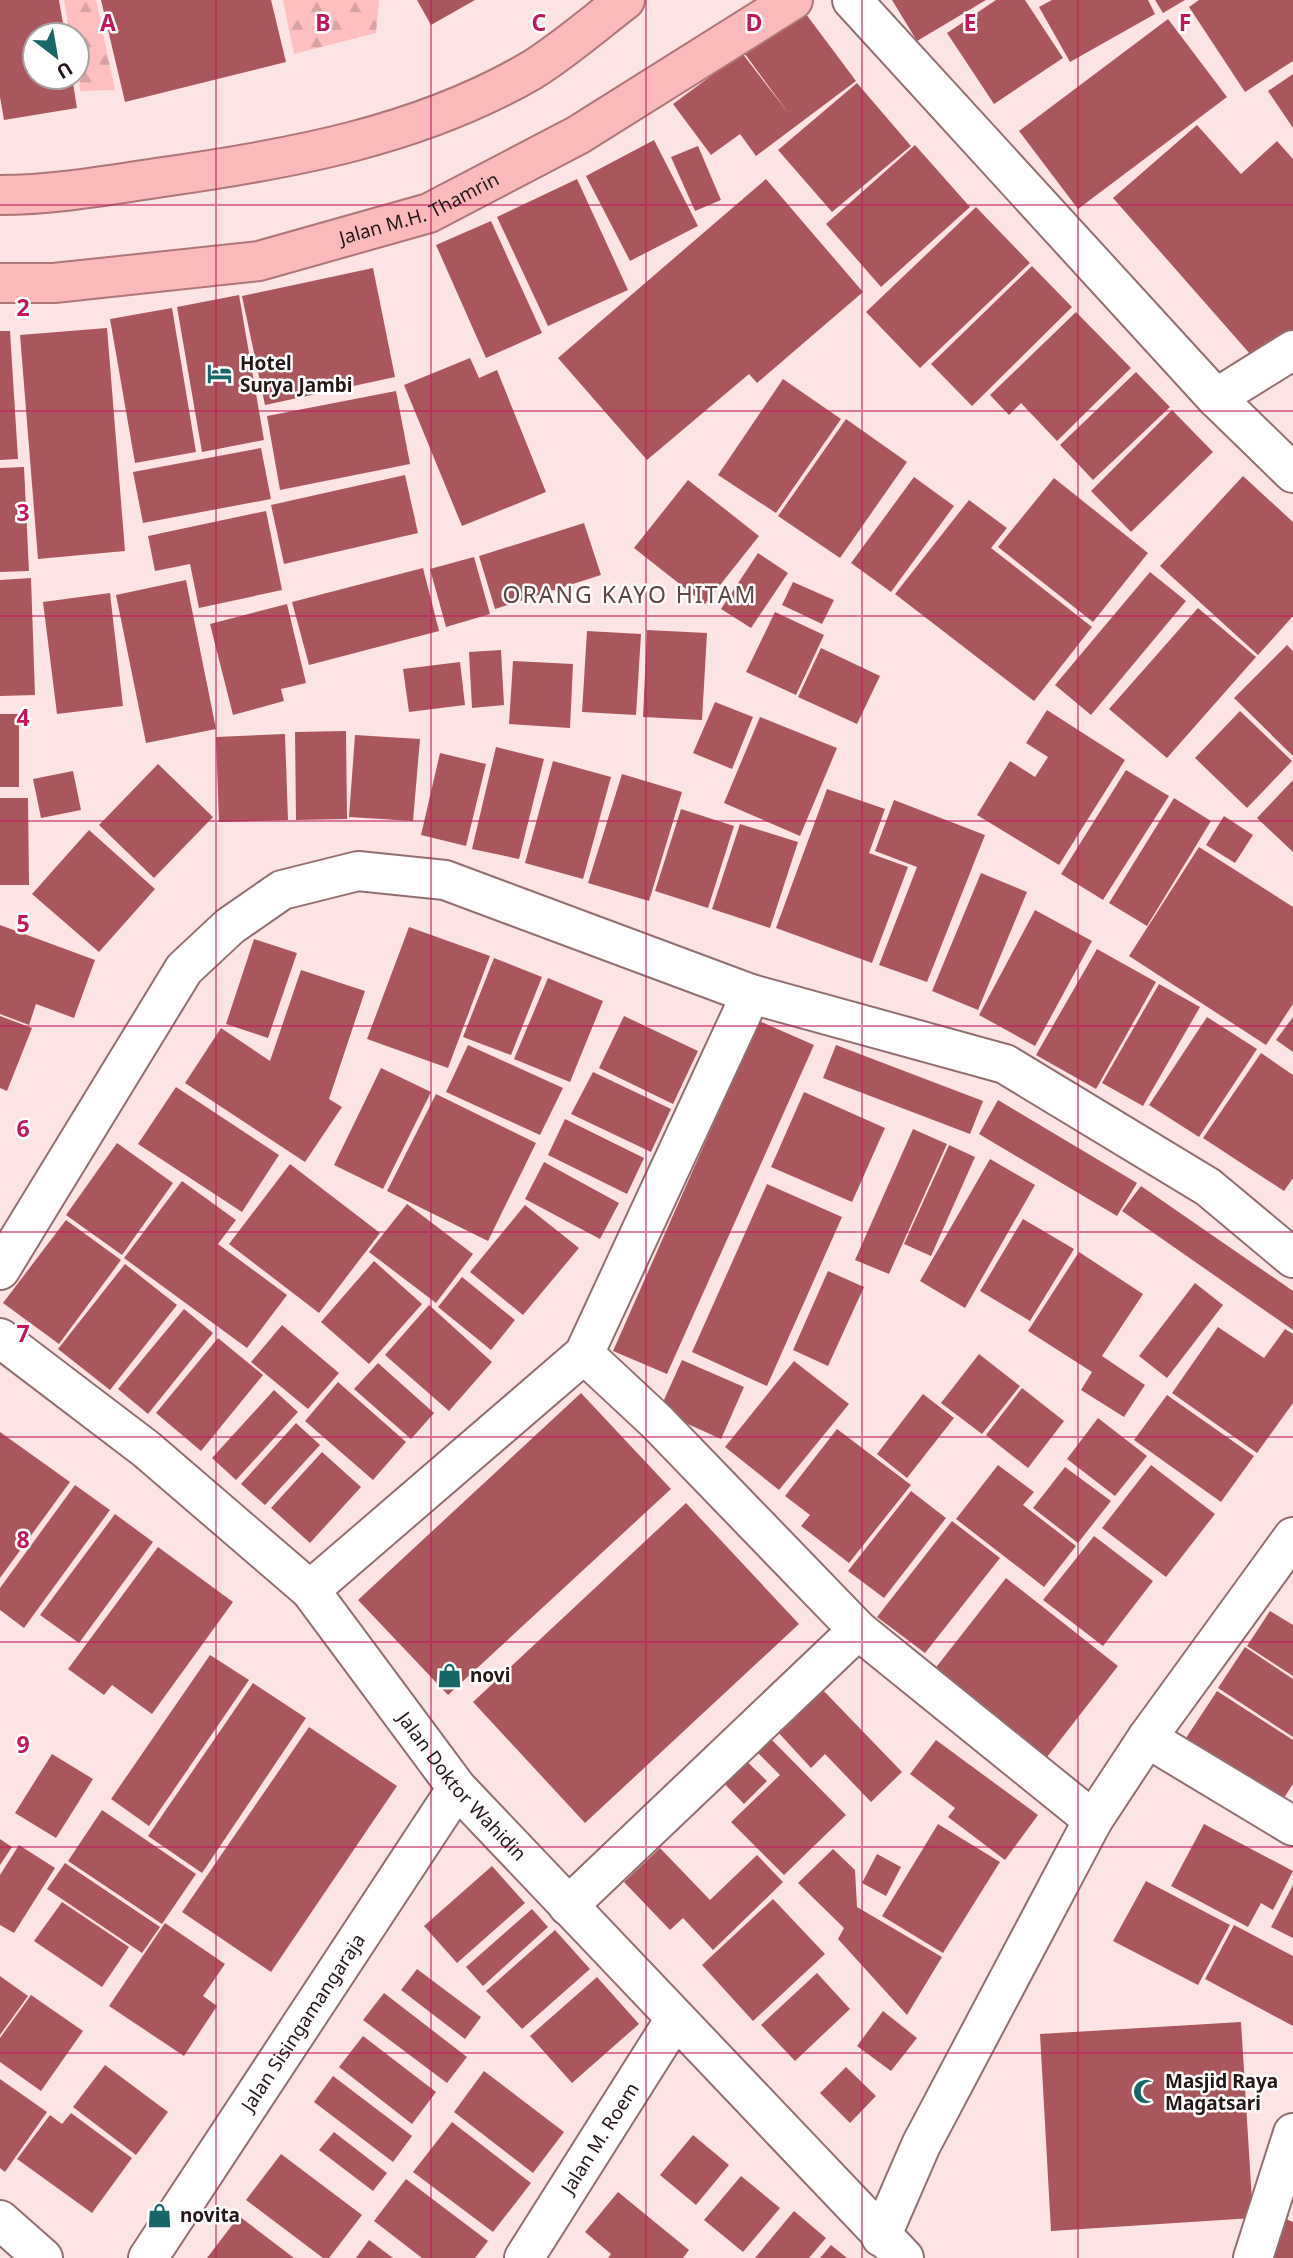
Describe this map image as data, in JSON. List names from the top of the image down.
{
  "streets": {
    "highway": ["Jalan M.H. Thamrin"],
    "street": ["Jalan Doktor Wahidin", "Jalan Sisingamangaraja", "Jalan M. Roem"]
  },
  "crossings": [
    ["Jalan Doktor Wahidin", "Jalan Sisingamangaraja"],
    ["Jalan Doktor Wahidin", "Jalan M. Roem"]
  ],
  "districts": ["ORANG KAYO HITAM"],
  "places": {
    "hotel": ["Hotel Surya Jambi"],
    "shop": ["novi", "novita"],
    "mosque": ["Masjid Raya Magatsari"]
  },
  "north": "bottom right",
  "grid": {
    "columns": [
      "A",
      "B",
      "C",
      "D",
      "E",
      "F"
    ],
    "rows": [
      "2",
      "3",
      "4",
      "5",
      "6",
      "7",
      "8",
      "9"
    ]
  }
}
